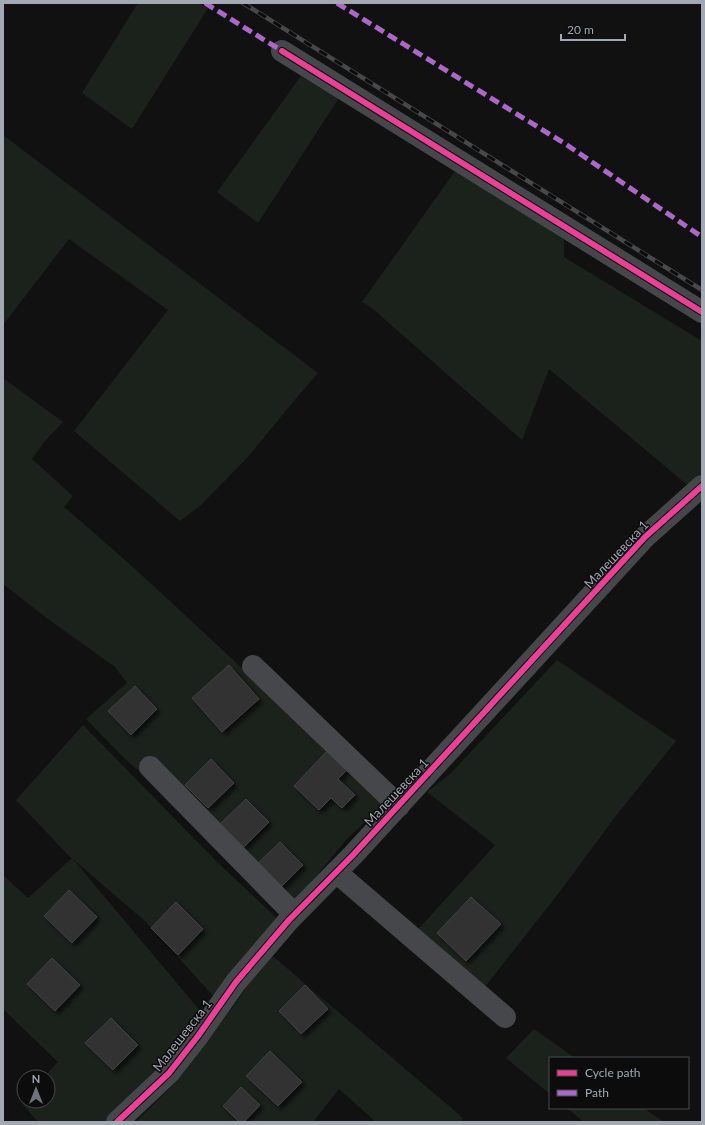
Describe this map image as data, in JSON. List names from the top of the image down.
{
  "streets": {
    "street": ["Малешевска 1"]
  },
  "legend": ["Cycle path", "Path"],
  "scale_bar": "20 m",
  "north": "top"
}
